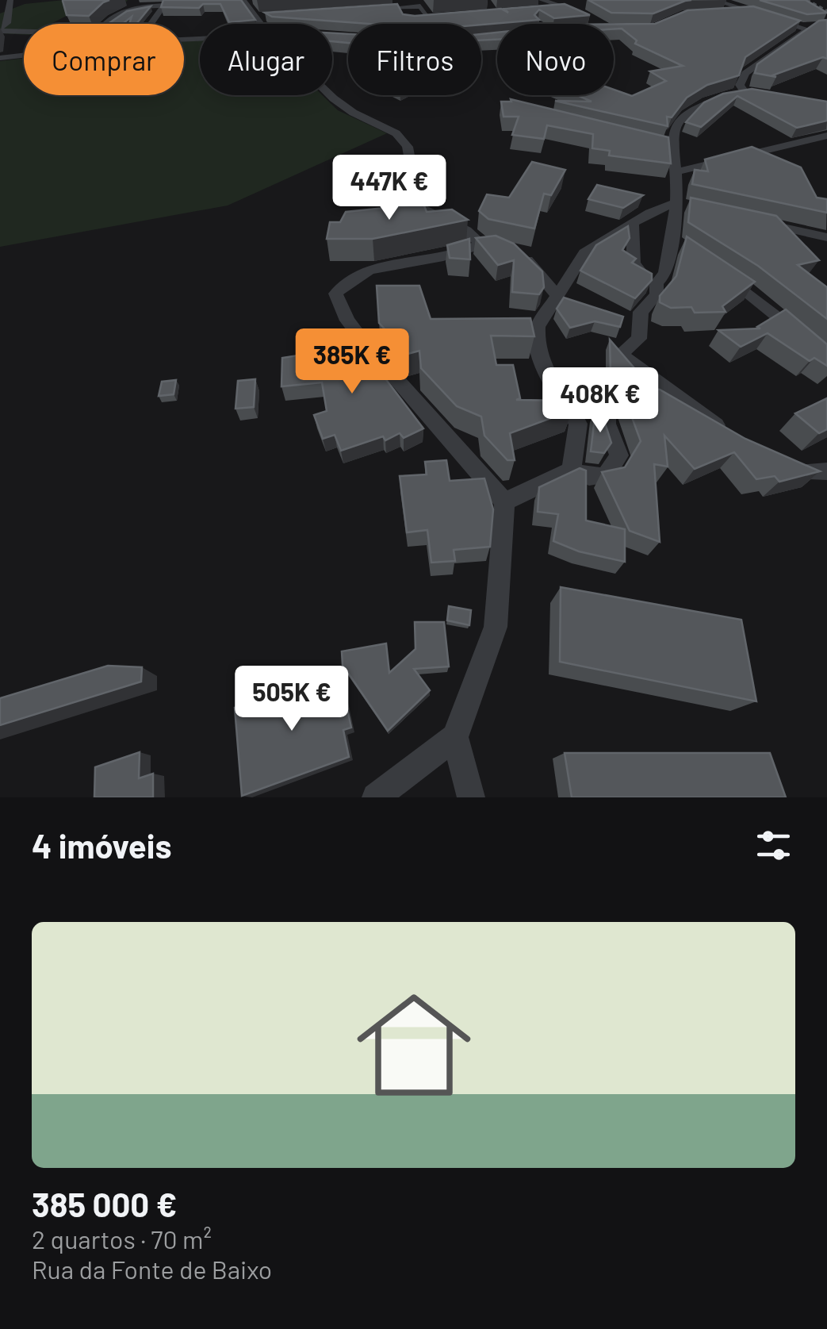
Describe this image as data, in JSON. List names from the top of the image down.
{
  "page": {
    "chip": [
      "Comprar",
      "Alugar",
      "Filtros",
      "Novo"
    ],
    "price": [
      "447K €",
      "385K €",
      "408K €",
      "505K €"
    ],
    "heading": "4 imóveis",
    "list": [
      {
        "name": "385 000 €",
        "note": "2 quartos · 70 m² · Rua da Fonte de Baixo"
      }
    ]
  }
}
